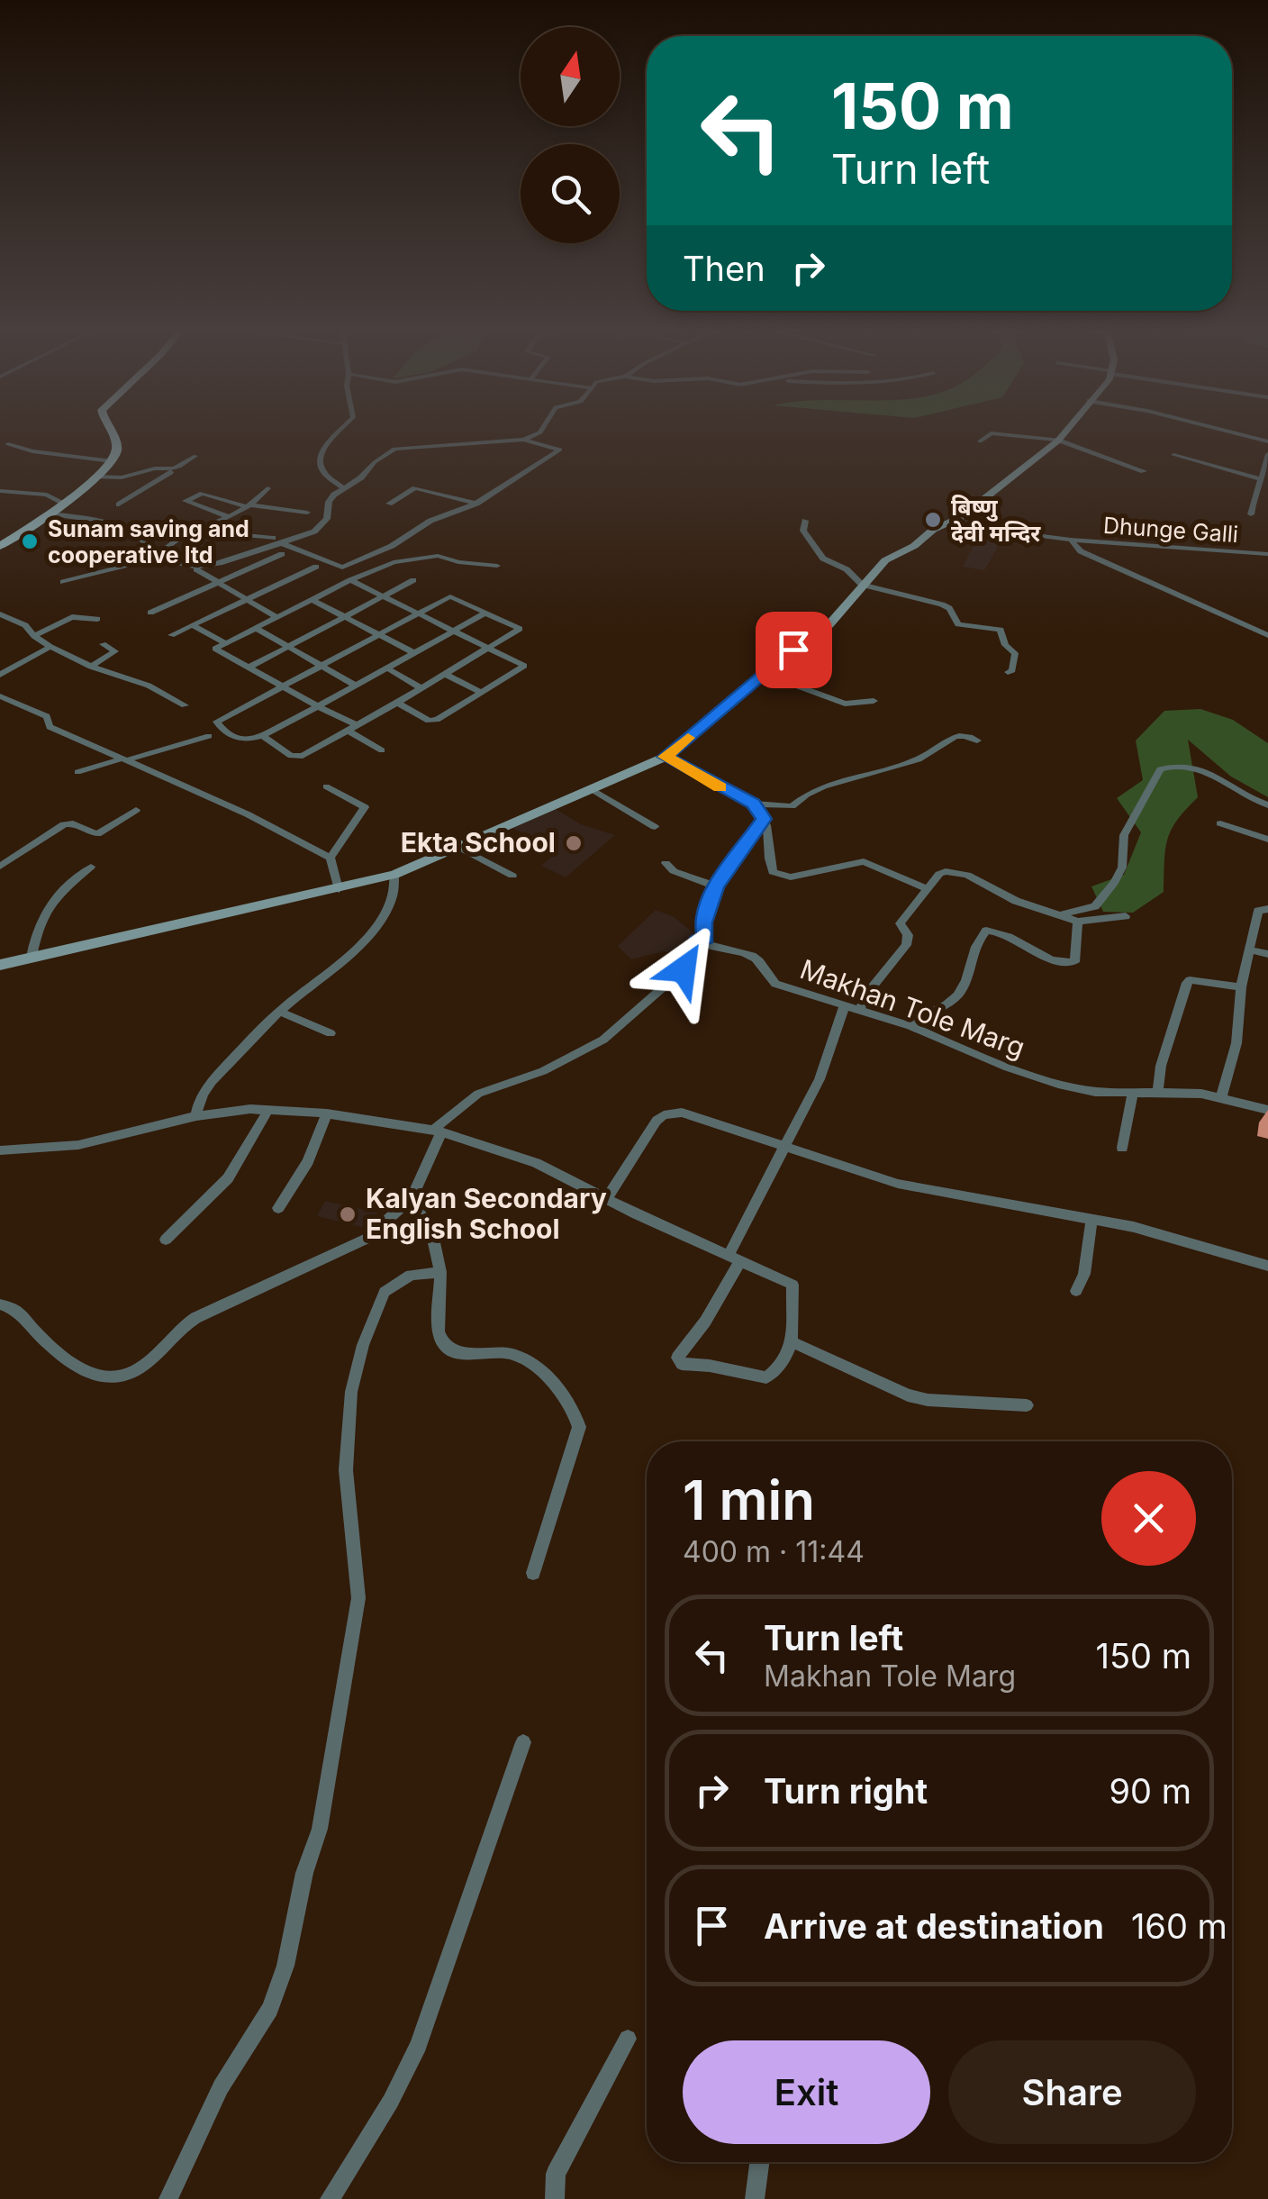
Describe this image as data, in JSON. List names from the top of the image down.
{
  "streets": {
    "street": ["Dhunge Galli", "Makhan Tole Marg"]
  },
  "places": [
    "बिष्णु देवी मन्दिर",
    "Sunam saving and cooperative ltd",
    "Ekta School",
    "Kalyan Secondary English School"
  ],
  "north": "top",
  "page": {
    "turn": ["150 m", "Turn left"],
    "then": "Then",
    "heading": ["1 min", "400 m · 11:44"],
    "list": [
      {
        "name": "Turn left",
        "note": "Makhan Tole Marg",
        "value": "150 m"
      },
      {
        "name": "Turn right",
        "value": "90 m"
      },
      {
        "name": "Arrive at destination",
        "value": "160 m"
      }
    ],
    "buttons": ["Exit", "Share"]
  }
}
